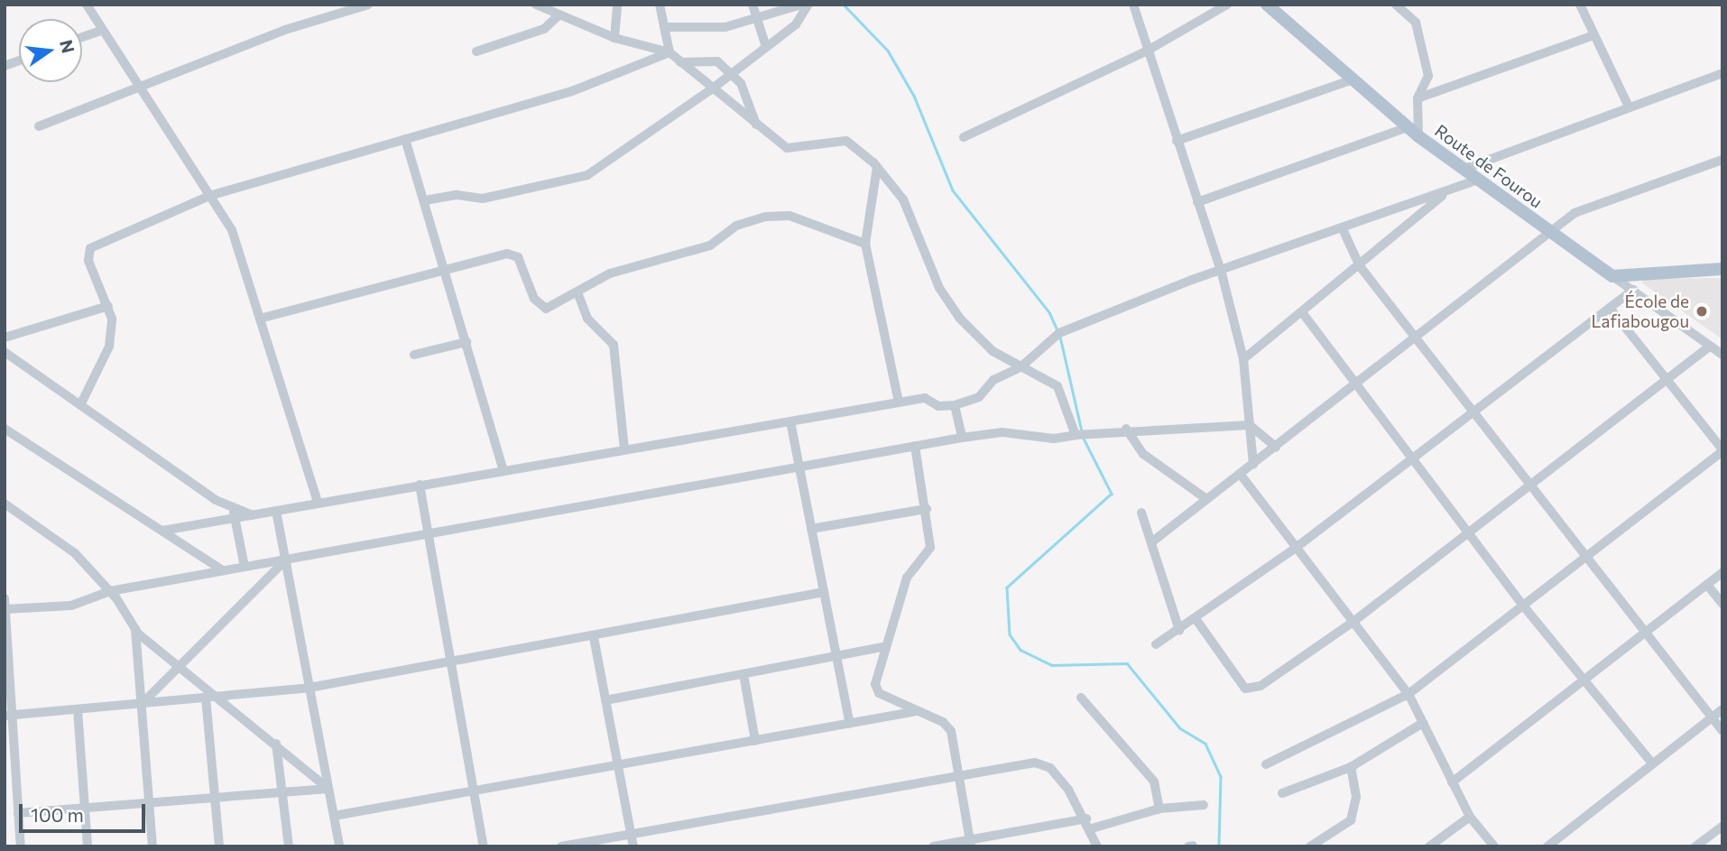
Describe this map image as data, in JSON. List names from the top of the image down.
{
  "streets": {
    "main road": ["Route de Fourou"]
  },
  "places": ["École de Lafiabougou"],
  "scale_bar": "100 m",
  "north": "right"
}
